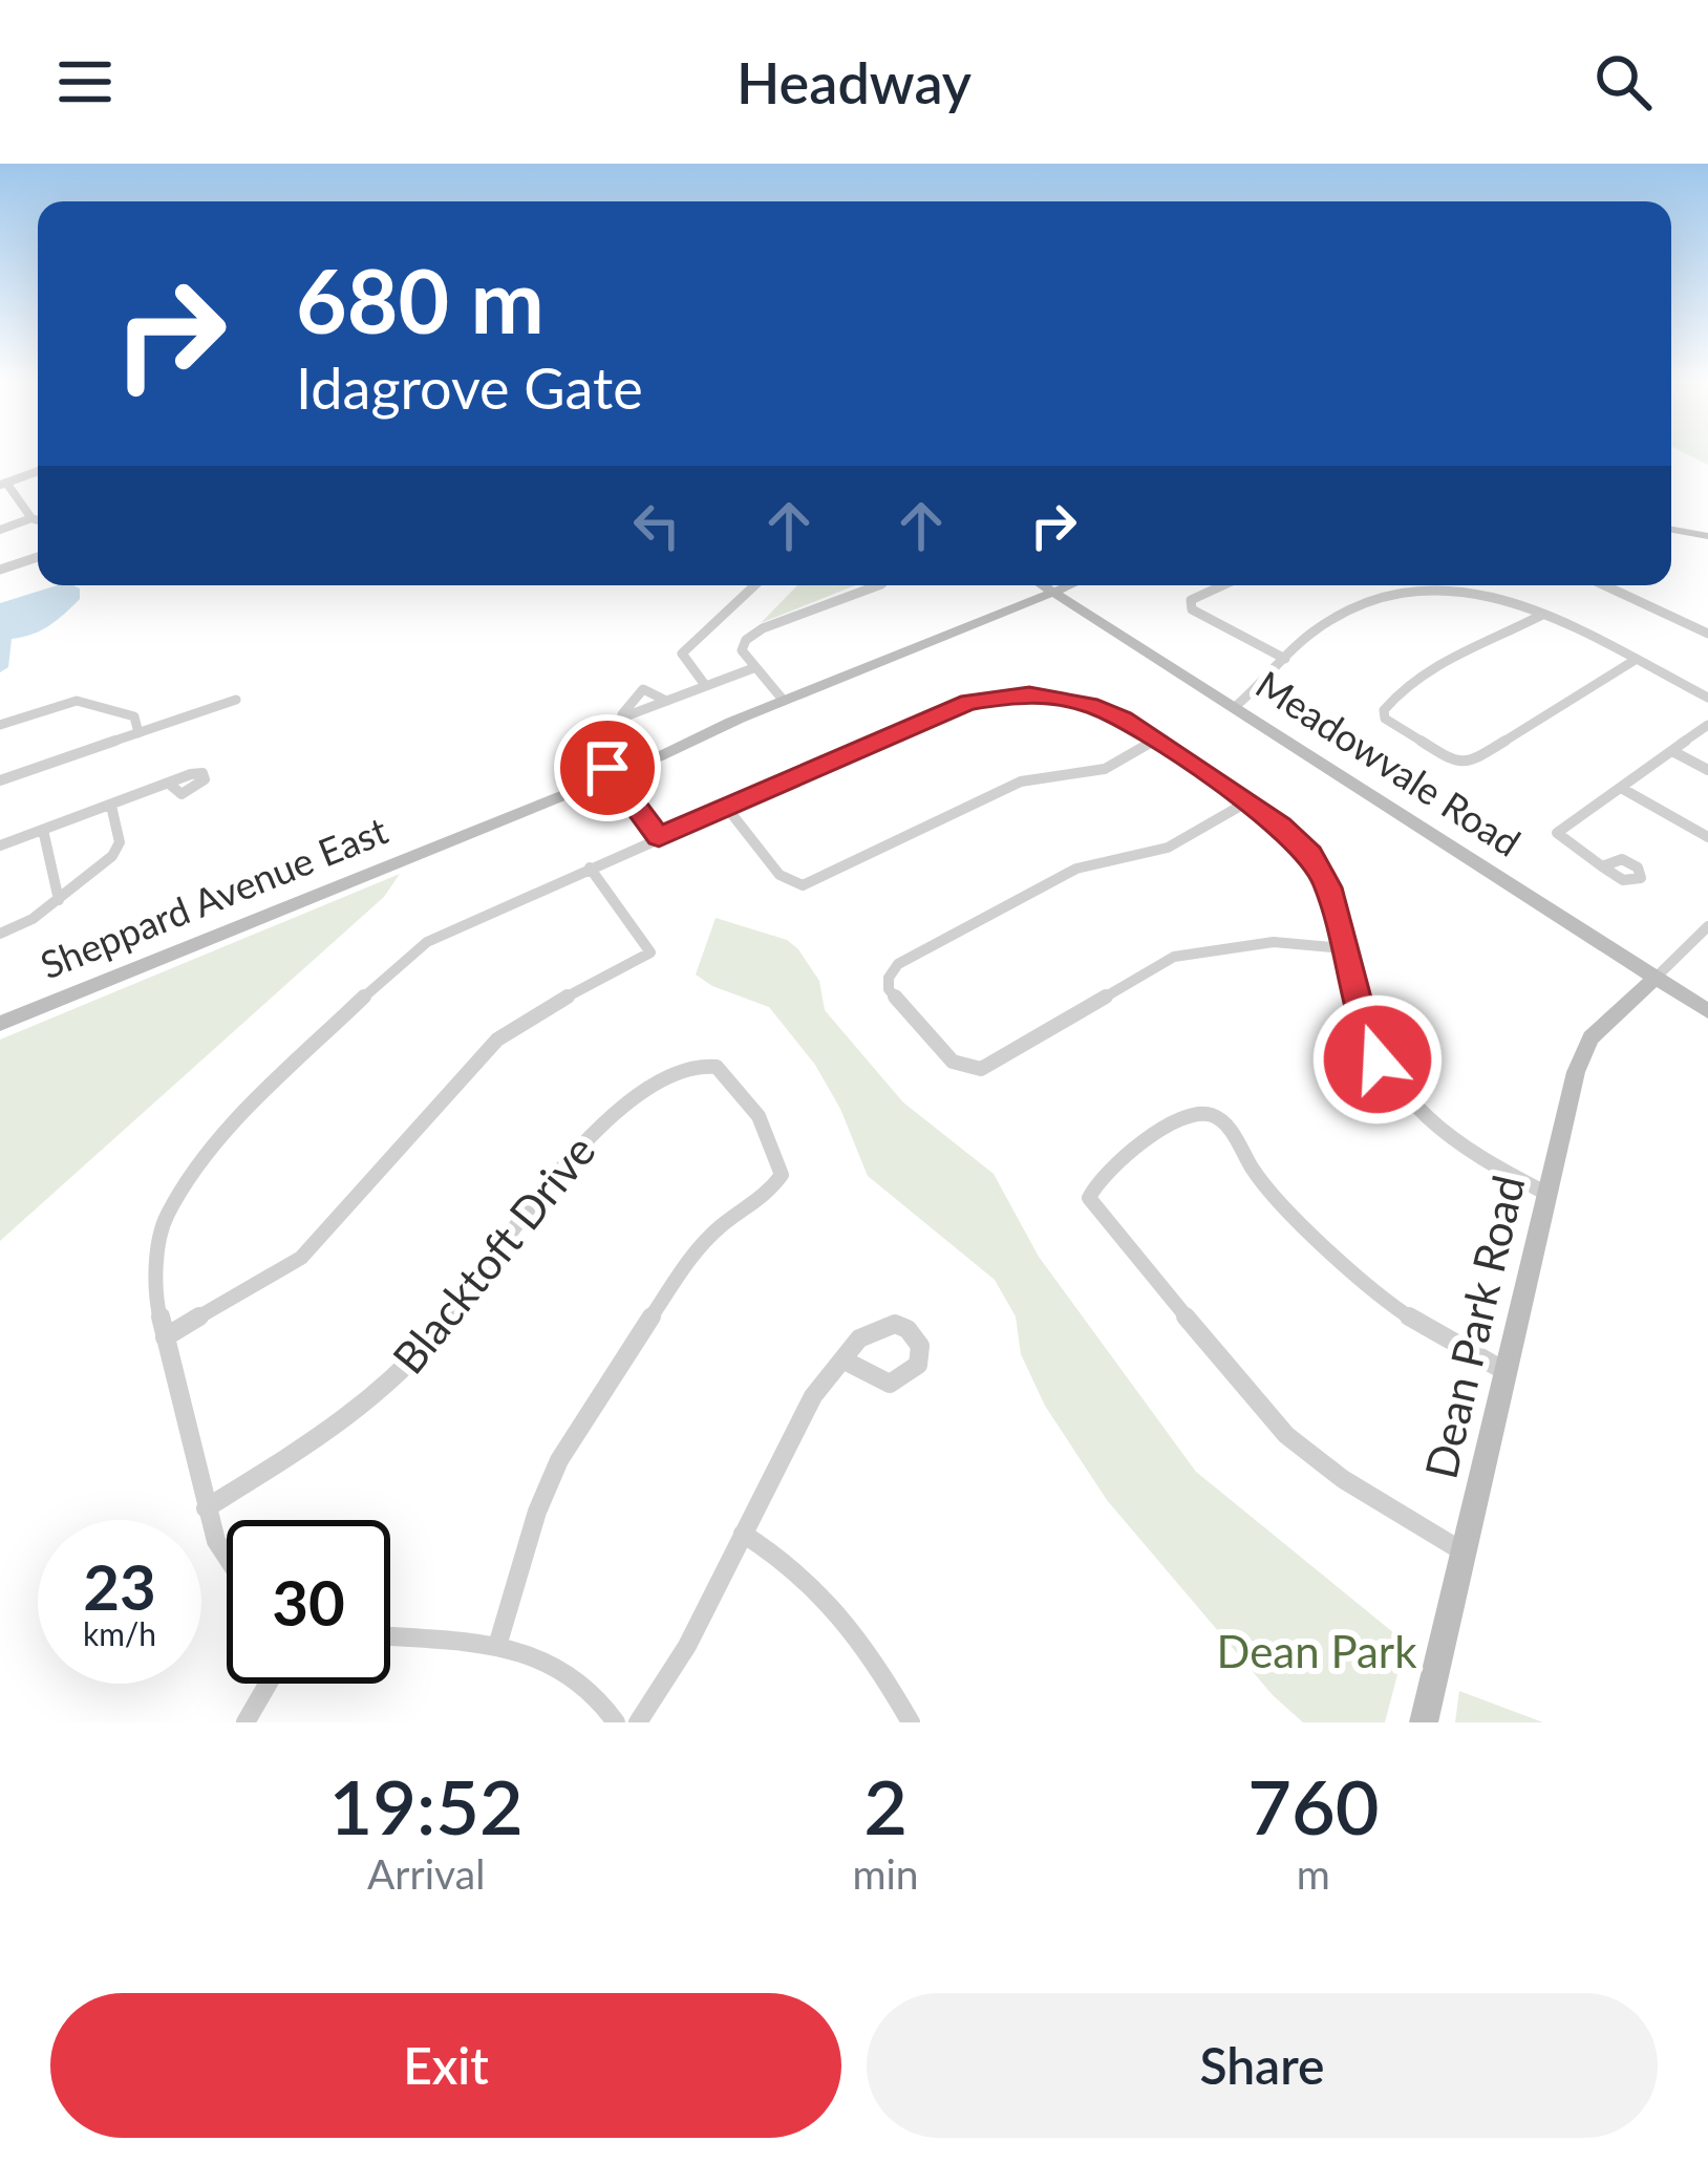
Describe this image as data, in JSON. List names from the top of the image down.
{
  "streets": {
    "main road": ["Meadowvale Road", "Sheppard Avenue East", "Dean Park Road"],
    "street": ["Blacktoft Drive"]
  },
  "crossings": [
    ["Meadowvale Road", "Sheppard Avenue East"],
    ["Meadowvale Road", "Dean Park Road"]
  ],
  "parks": ["Dean Park"],
  "page": {
    "header": "Headway",
    "turn": ["680 m", "Idagrove Gate"],
    "speed": "23 km/h",
    "limit": "30",
    "eta": [
      "19:52",
      "Arrival",
      "2",
      "min",
      "760",
      "m"
    ],
    "buttons": ["Exit", "Share"]
  }
}
